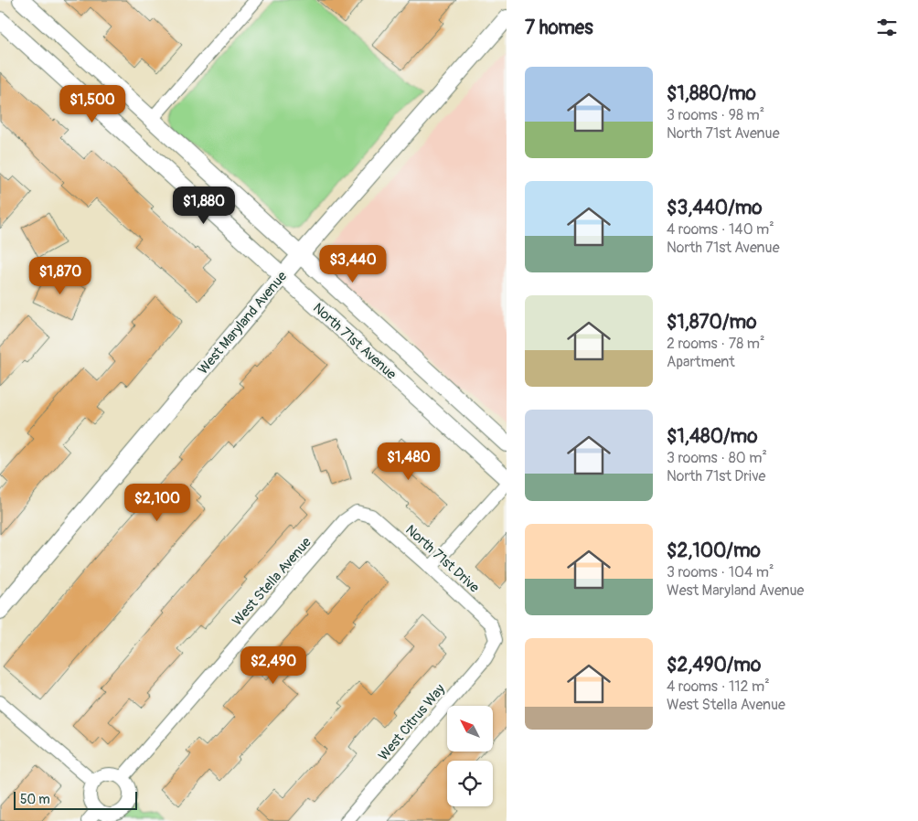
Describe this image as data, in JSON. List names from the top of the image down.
{
  "streets": {
    "street": [
      "West Maryland Avenue",
      "North 71st Avenue",
      "North 71st Drive",
      "West Stella Avenue",
      "West Citrus Way"
    ]
  },
  "crossings": [
    ["West Maryland Avenue", "North 71st Avenue"],
    ["North 71st Drive", "West Stella Avenue"],
    ["North 71st Drive", "West Citrus Way"]
  ],
  "scale_bar": "50 m",
  "north": "top left",
  "page": {
    "heading": "7 homes",
    "list": [
      {
        "name": "$1,880/mo",
        "note": "3 rooms · 98 m² · North 71st Avenue"
      },
      {
        "name": "$3,440/mo",
        "note": "4 rooms · 140 m² · North 71st Avenue"
      },
      {
        "name": "$1,870/mo",
        "note": "2 rooms · 78 m² · Apartment"
      },
      {
        "name": "$1,480/mo",
        "note": "3 rooms · 80 m² · North 71st Drive"
      },
      {
        "name": "$2,100/mo",
        "note": "3 rooms · 104 m² · West Maryland Avenue"
      },
      {
        "name": "$2,490/mo",
        "note": "4 rooms · 112 m² · West Stella Avenue"
      }
    ],
    "price": [
      "$1,500",
      "$1,880",
      "$3,440",
      "$1,870",
      "$1,480",
      "$2,100",
      "$2,490"
    ],
    "scale": "50 m"
  }
}
